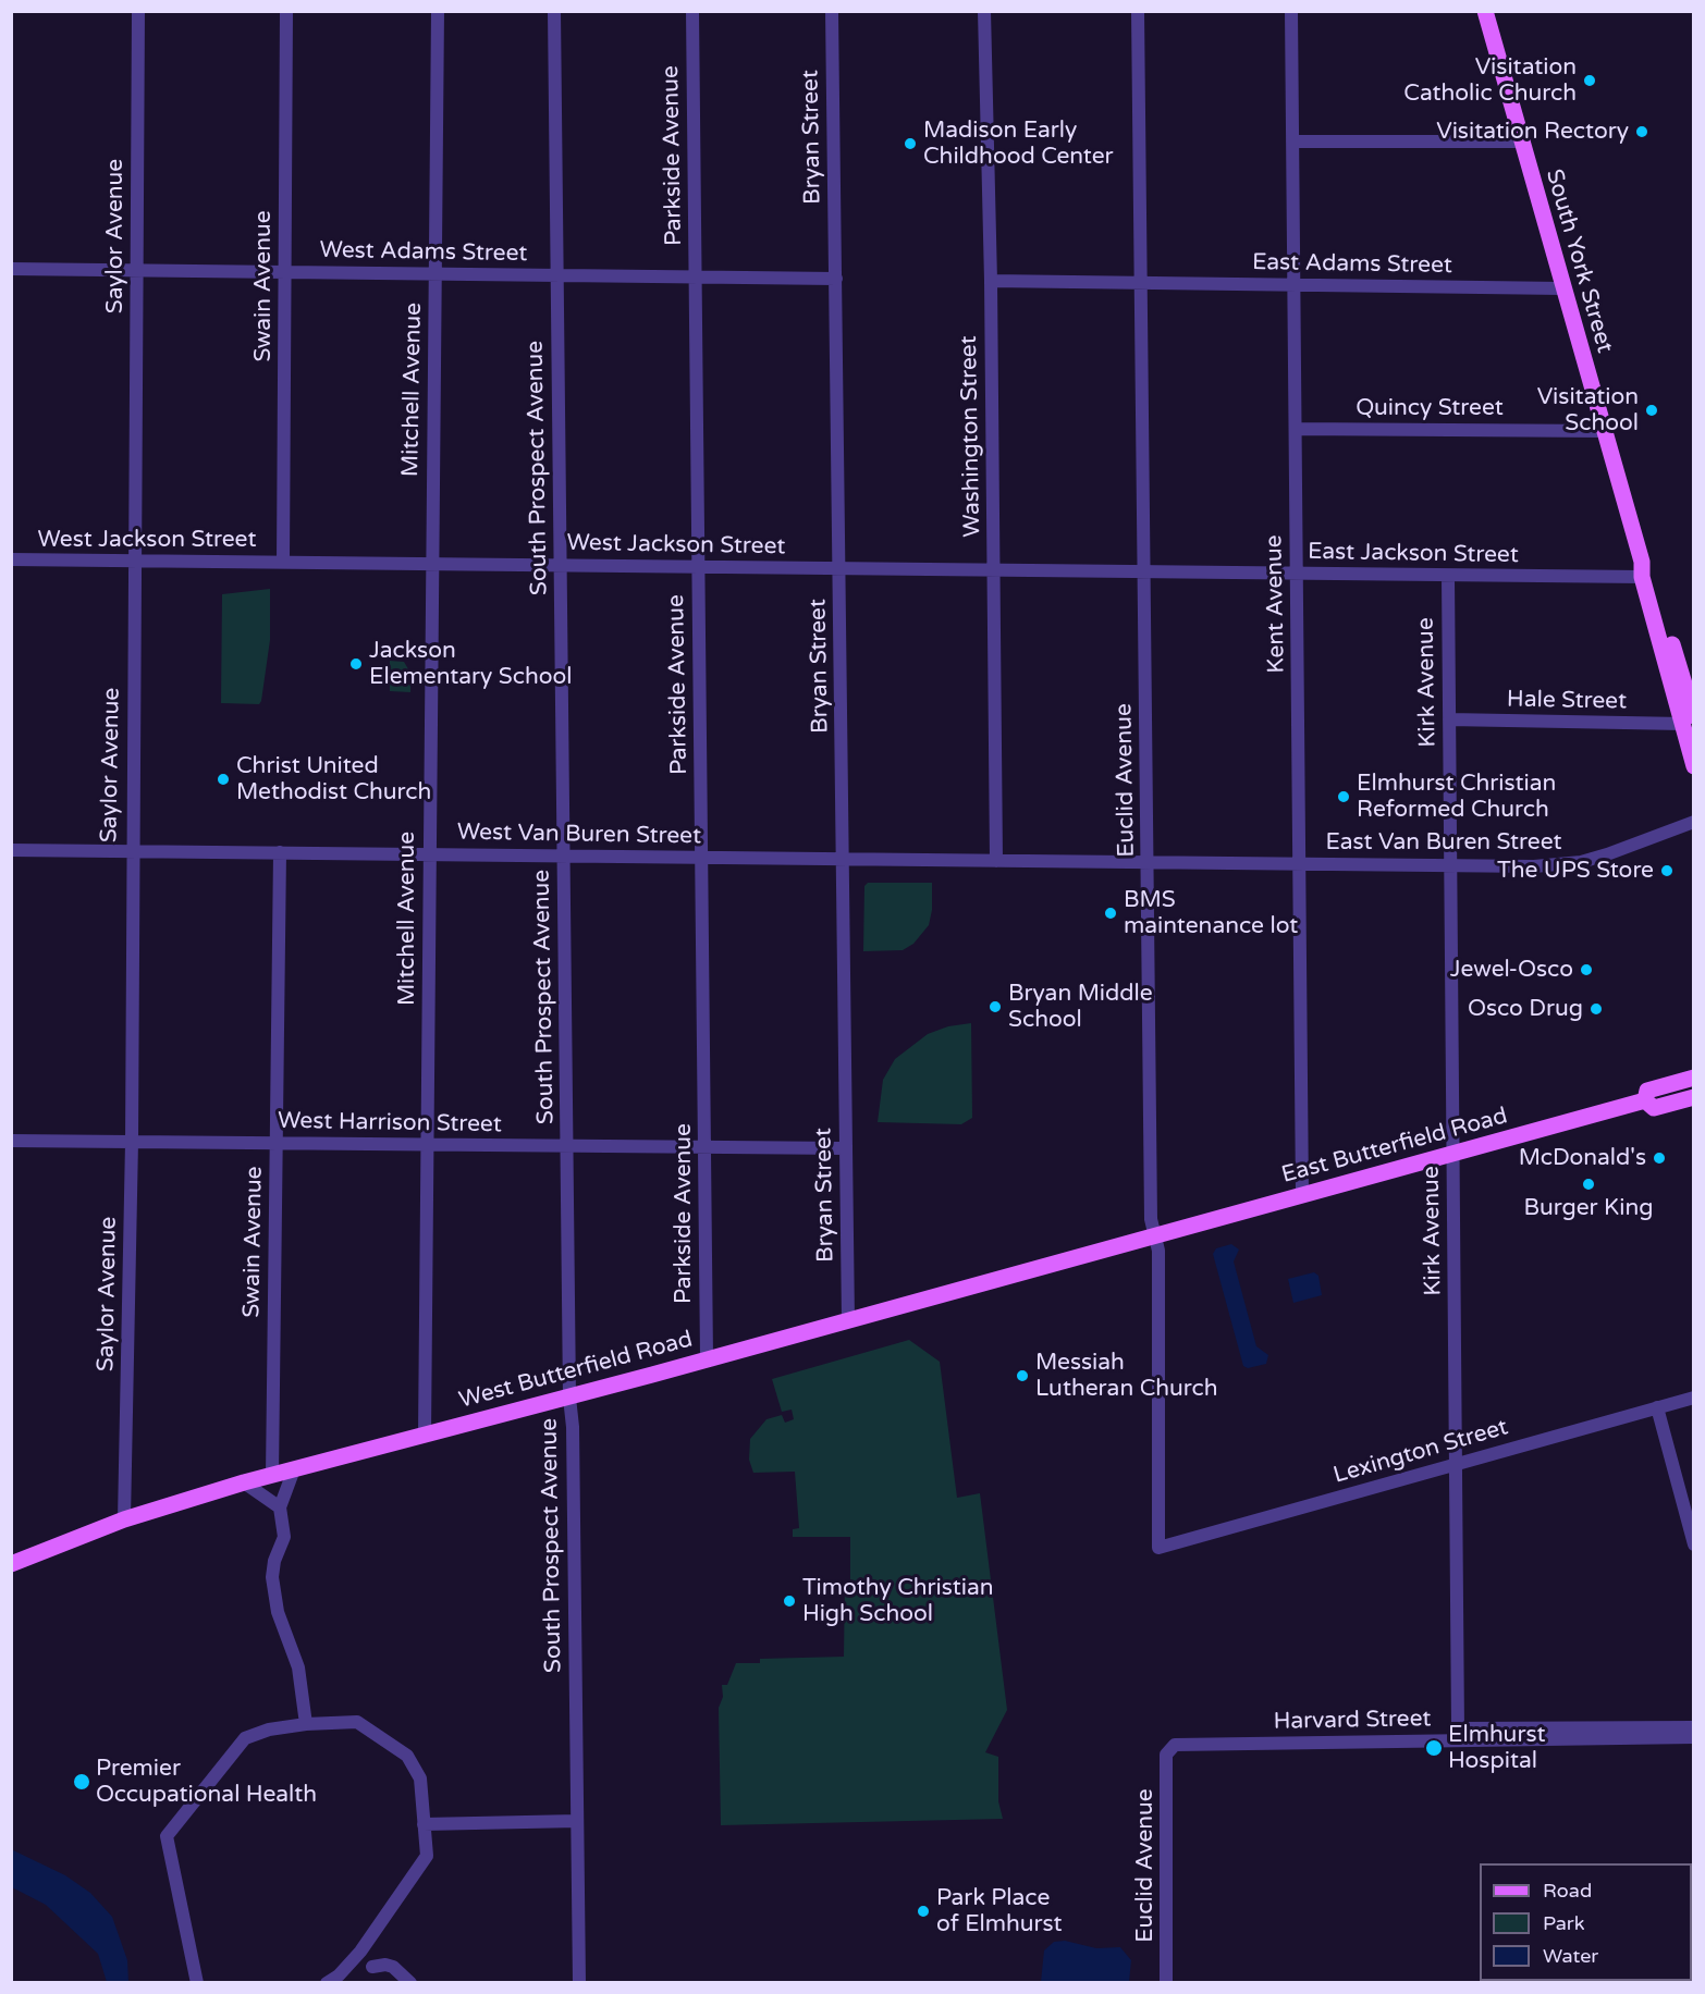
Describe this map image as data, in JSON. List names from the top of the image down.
{
  "streets": {
    "main road": ["South York Street", "East Butterfield Road", "West Butterfield Road"],
    "street": [
      "Bryan Street",
      "Parkside Avenue",
      "Saylor Avenue",
      "West Adams Street",
      "East Adams Street",
      "Swain Avenue",
      "Mitchell Avenue",
      "Quincy Street",
      "Washington Street",
      "South Prospect Avenue",
      "West Jackson Street",
      "East Jackson Street",
      "Kent Avenue",
      "Kirk Avenue",
      "Hale Street",
      "Euclid Avenue",
      "West Van Buren Street",
      "East Van Buren Street",
      "West Harrison Street",
      "Lexington Street",
      "Harvard Street"
    ]
  },
  "crossings": [
    ["Bryan Street", "West Adams Street"],
    ["Bryan Street", "West Jackson Street"],
    ["Bryan Street", "West Van Buren Street"],
    ["Bryan Street", "West Harrison Street"],
    ["Bryan Street", "West Butterfield Road"],
    ["Parkside Avenue", "West Adams Street"],
    ["Parkside Avenue", "West Jackson Street"],
    ["Parkside Avenue", "West Van Buren Street"],
    ["Parkside Avenue", "West Harrison Street"],
    ["Parkside Avenue", "West Butterfield Road"],
    ["Saylor Avenue", "West Adams Street"],
    ["Saylor Avenue", "West Jackson Street"],
    ["Saylor Avenue", "West Van Buren Street"],
    ["Saylor Avenue", "West Harrison Street"],
    ["Saylor Avenue", "West Butterfield Road"],
    ["West Adams Street", "Swain Avenue"],
    ["West Adams Street", "Mitchell Avenue"],
    ["West Adams Street", "South Prospect Avenue"],
    ["South York Street", "East Adams Street"],
    ["South York Street", "Quincy Street"],
    ["South York Street", "East Jackson Street"],
    ["South York Street", "Hale Street"],
    ["East Adams Street", "Kent Avenue"],
    ["East Adams Street", "Euclid Avenue"],
    ["Swain Avenue", "West Jackson Street"],
    ["Swain Avenue", "West Van Buren Street"],
    ["Swain Avenue", "West Harrison Street"],
    ["Swain Avenue", "West Butterfield Road"],
    ["Mitchell Avenue", "West Jackson Street"],
    ["Mitchell Avenue", "West Van Buren Street"],
    ["Mitchell Avenue", "West Harrison Street"],
    ["Mitchell Avenue", "West Butterfield Road"],
    ["Quincy Street", "Kent Avenue"],
    ["Washington Street", "West Jackson Street"],
    ["Washington Street", "West Van Buren Street"],
    ["South Prospect Avenue", "West Jackson Street"],
    ["South Prospect Avenue", "West Van Buren Street"],
    ["South Prospect Avenue", "West Harrison Street"],
    ["South Prospect Avenue", "West Butterfield Road"],
    ["West Jackson Street", "East Jackson Street"],
    ["West Jackson Street", "Euclid Avenue"],
    ["East Jackson Street", "Kent Avenue"],
    ["East Jackson Street", "Kirk Avenue"],
    ["East Jackson Street", "Euclid Avenue"],
    ["Kent Avenue", "East Van Buren Street"],
    ["Kent Avenue", "East Butterfield Road"],
    ["Kirk Avenue", "Hale Street"],
    ["Kirk Avenue", "East Van Buren Street"],
    ["Kirk Avenue", "East Butterfield Road"],
    ["Kirk Avenue", "Lexington Street"],
    ["Kirk Avenue", "Harvard Street"],
    ["Euclid Avenue", "West Van Buren Street"],
    ["Euclid Avenue", "East Van Buren Street"],
    ["Euclid Avenue", "East Butterfield Road"],
    ["Euclid Avenue", "West Butterfield Road"],
    ["Euclid Avenue", "Lexington Street"],
    ["Euclid Avenue", "Harvard Street"],
    ["West Van Buren Street", "East Van Buren Street"],
    ["East Butterfield Road", "West Butterfield Road"]
  ],
  "places": [
    "Visitation Catholic Church",
    "Visitation Rectory",
    "Madison Early Childhood Center",
    "Visitation School",
    "Jackson Elementary School",
    "Christ United Methodist Church",
    "Elmhurst Christian Reformed Church",
    "The UPS Store",
    "BMS maintenance lot",
    "Jewel-Osco",
    "Bryan Middle School",
    "Osco Drug",
    "McDonald's",
    "Burger King",
    "Messiah Lutheran Church",
    "Timothy Christian High School",
    "Elmhurst Hospital",
    "Premier Occupational Health",
    "Park Place of Elmhurst"
  ],
  "legend": ["Road", "Park", "Water"]
}
